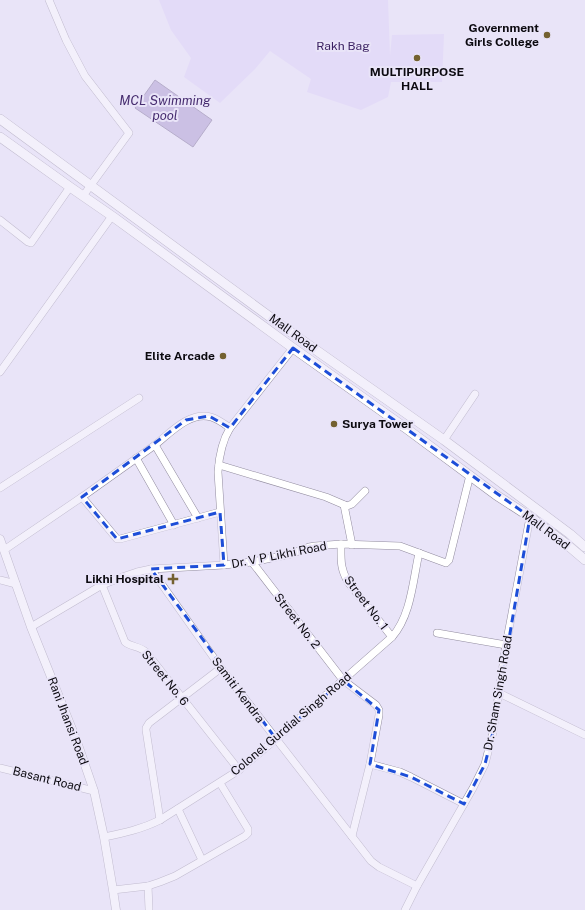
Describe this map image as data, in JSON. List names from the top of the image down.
{
  "streets": {
    "main road": ["Mall Road"],
    "street": [
      "Dr. V P Likhi Road",
      "Street No. 1",
      "Street No. 2",
      "Street No. 6",
      "Samiti Kendra",
      "Dr. Sham Singh Road",
      "Rani Jhansi Road",
      "Colonel Gurdial Singh Road",
      "Basant Road"
    ]
  },
  "crossings": [
    ["Mall Road", "Dr. V P Likhi Road"],
    ["Mall Road", "Dr. Sham Singh Road"],
    ["Dr. V P Likhi Road", "Street No. 1"],
    ["Dr. V P Likhi Road", "Street No. 2"],
    ["Dr. V P Likhi Road", "Street No. 6"],
    ["Dr. V P Likhi Road", "Samiti Kendra"],
    ["Dr. V P Likhi Road", "Rani Jhansi Road"],
    ["Dr. V P Likhi Road", "Colonel Gurdial Singh Road"],
    ["Street No. 1", "Colonel Gurdial Singh Road"],
    ["Street No. 2", "Colonel Gurdial Singh Road"],
    ["Street No. 6", "Colonel Gurdial Singh Road"],
    ["Samiti Kendra", "Dr. Sham Singh Road"],
    ["Samiti Kendra", "Colonel Gurdial Singh Road"],
    ["Rani Jhansi Road", "Colonel Gurdial Singh Road"],
    ["Rani Jhansi Road", "Basant Road"]
  ],
  "water": ["MCL Swimming pool"],
  "parks": ["Rakh Bag"],
  "places": {
    "other": [
      "Government Girls College",
      "MULTIPURPOSE HALL",
      "Elite Arcade",
      "Surya Tower"
    ],
    "health": ["Likhi Hospital"]
  }
}
